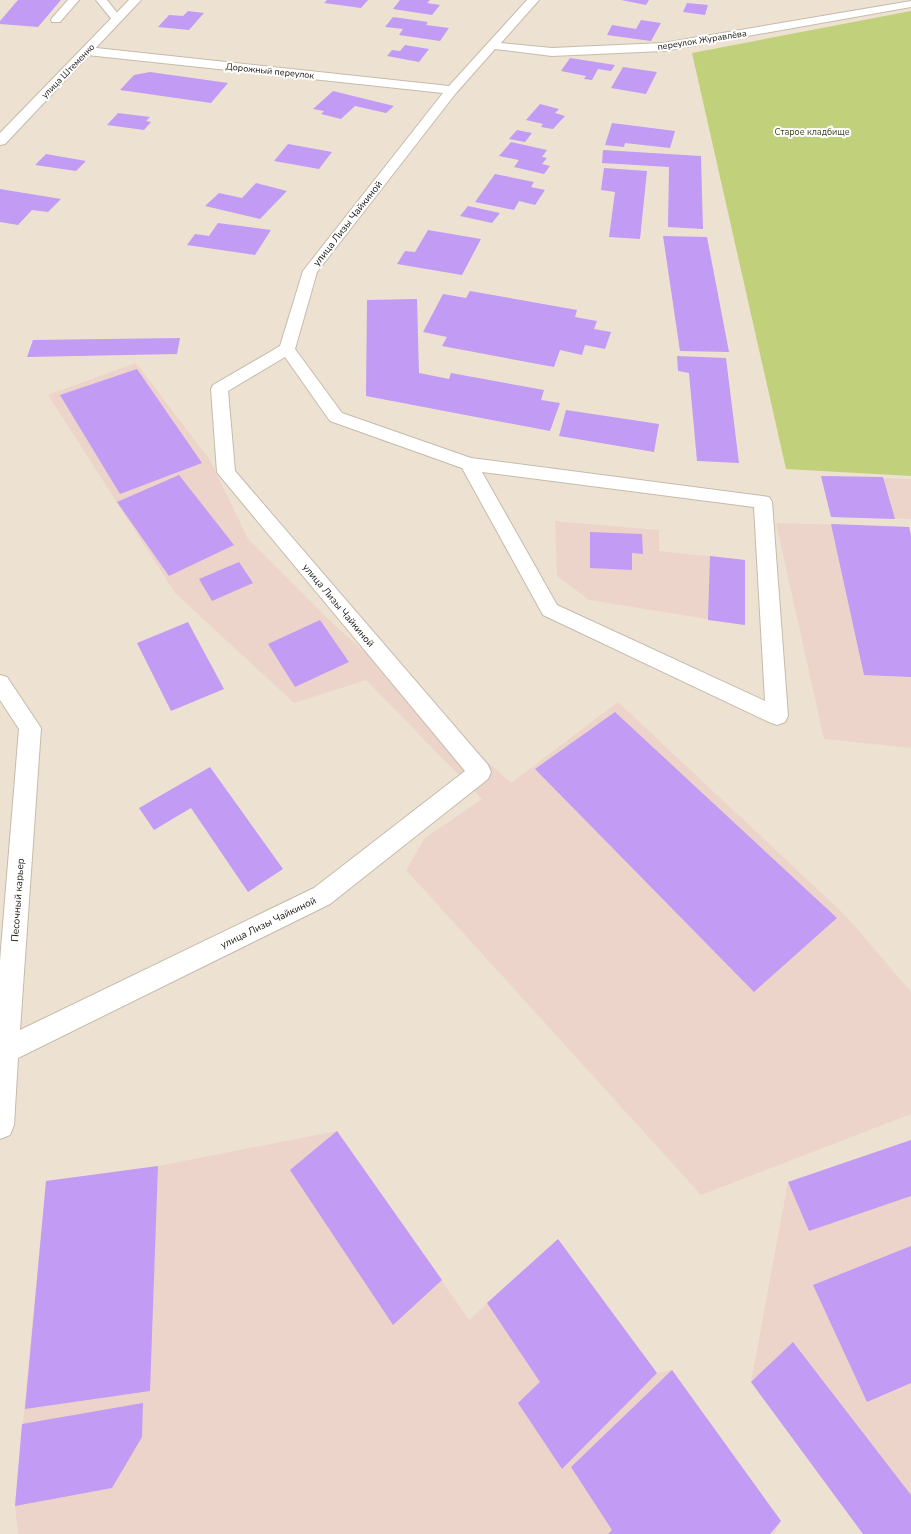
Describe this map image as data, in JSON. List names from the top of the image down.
{
  "streets": {
    "street": [
      "переулок Журавлёва",
      "улица Штеменко",
      "Дорожный переулок",
      "улица Лизы Чайкиной",
      "Песочный карьер"
    ]
  },
  "crossings": [
    ["переулок Журавлёва", "улица Лизы Чайкиной"],
    ["улица Штеменко", "Дорожный переулок"],
    ["Дорожный переулок", "улица Лизы Чайкиной"],
    ["улица Лизы Чайкиной", "Песочный карьер"]
  ],
  "parks": ["Старое кладбище"]
}
